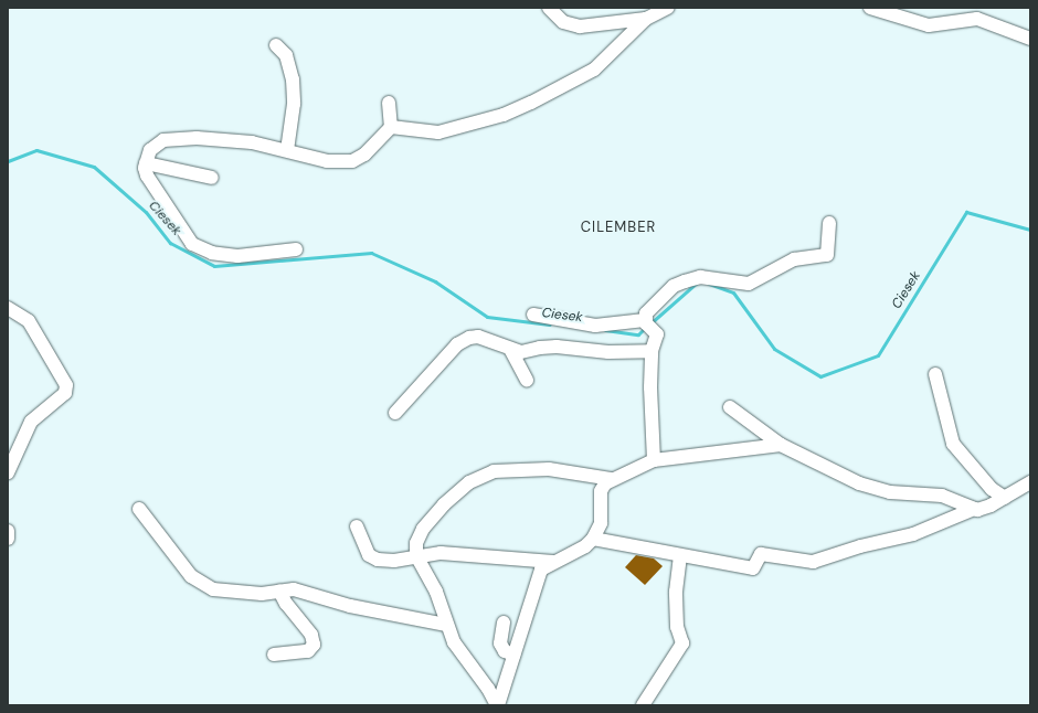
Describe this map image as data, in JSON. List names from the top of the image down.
{
  "districts": ["CILEMBER"],
  "water": ["Ciesek"]
}
